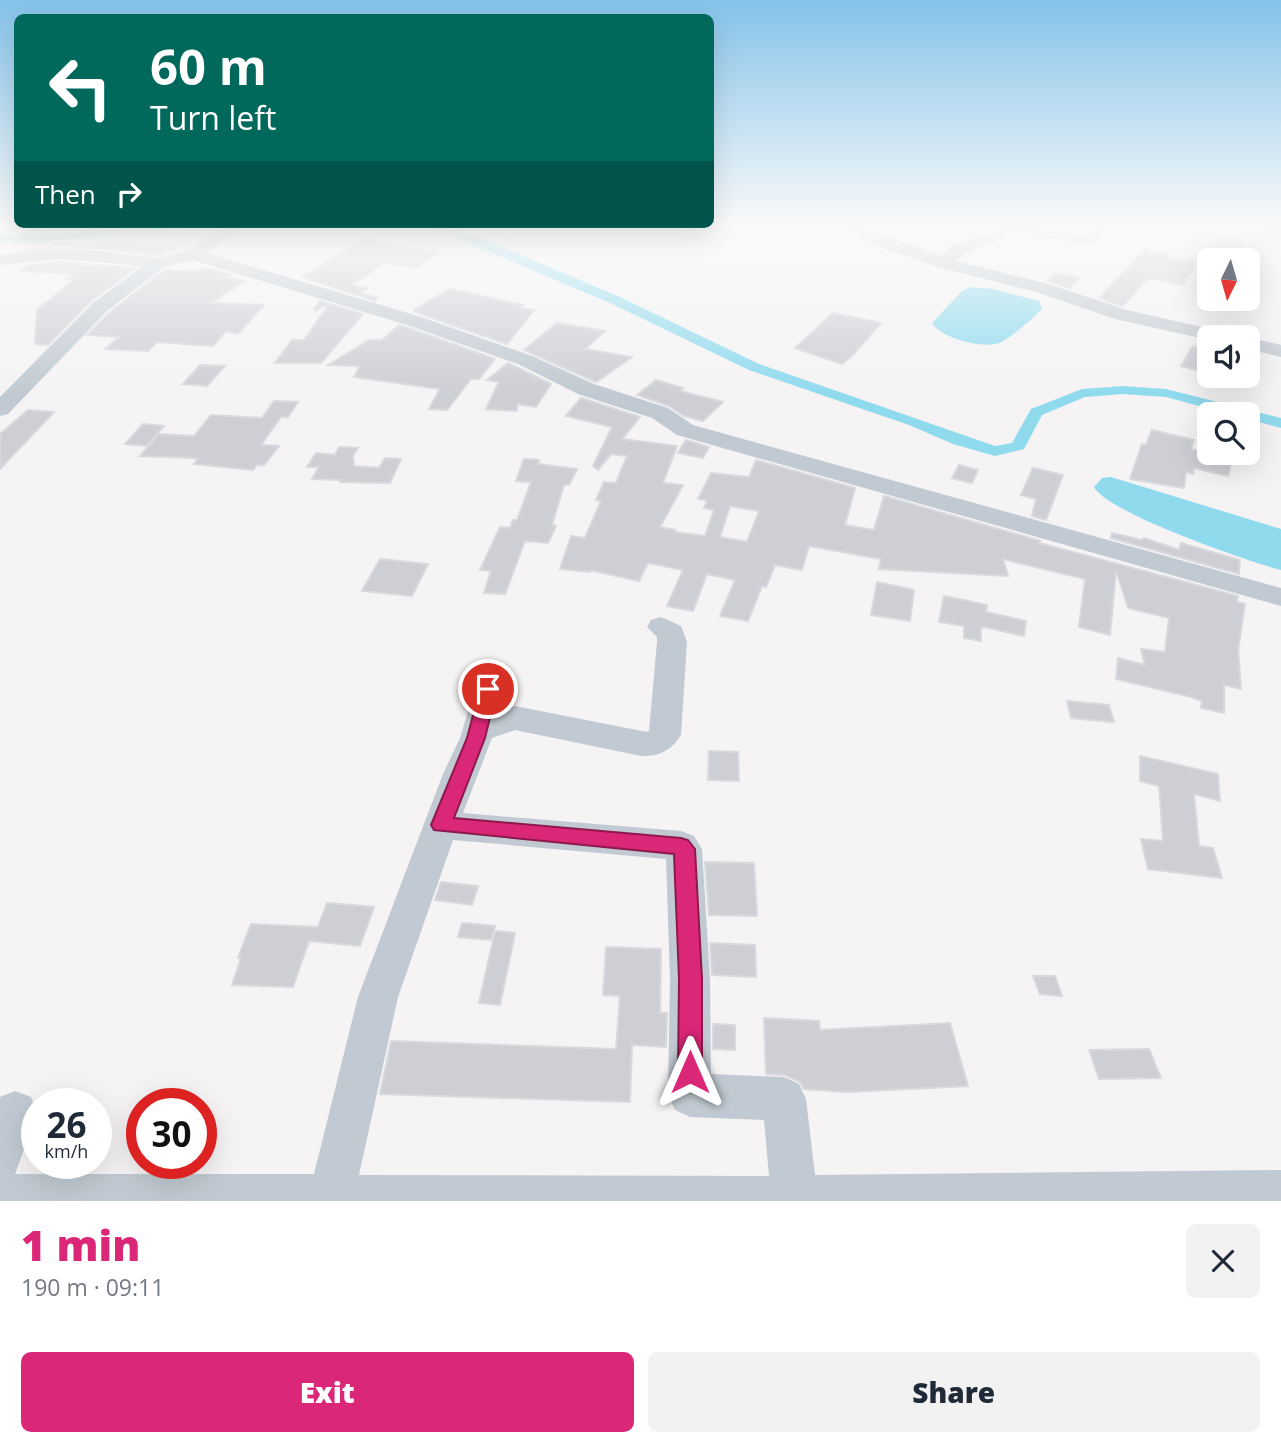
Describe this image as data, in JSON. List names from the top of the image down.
{
  "north": "bottom",
  "page": {
    "turn": ["60 m", "Turn left"],
    "then": "Then",
    "speed": "26 km/h",
    "limit": "30",
    "heading": ["1 min", "190 m · 09:11"],
    "buttons": ["Exit", "Share"]
  }
}
